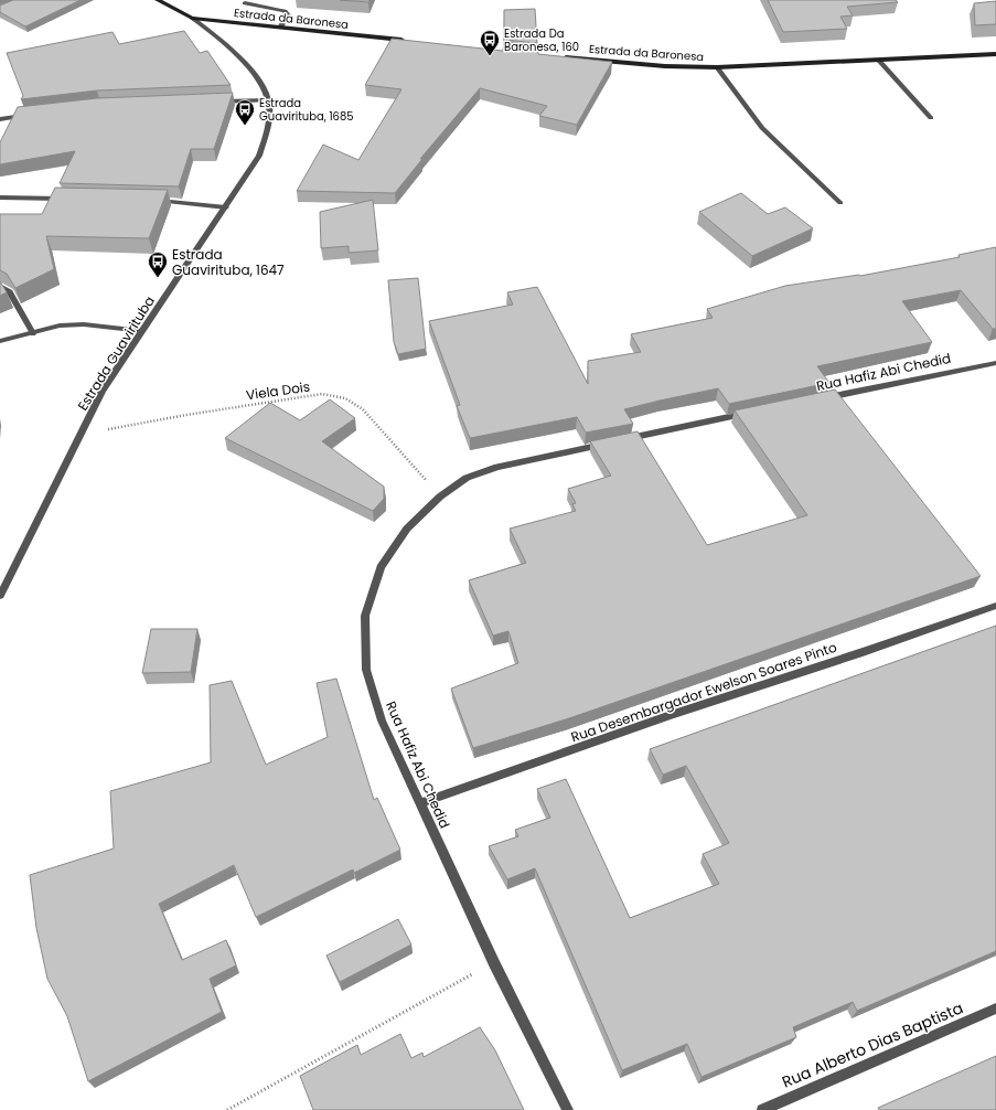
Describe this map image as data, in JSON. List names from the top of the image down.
{
  "streets": {
    "main road": ["Estrada da Baronesa"],
    "street": [
      "Estrada Guavirituba",
      "Rua Hafiz Abi Chedid",
      "Rua Desembargador Ewelson Soares Pinto",
      "Rua Alberto Dias Baptista"
    ],
    "path": ["Viela Dois"]
  },
  "crossings": [
    ["Estrada Guavirituba", "Viela Dois"],
    ["Rua Hafiz Abi Chedid", "Viela Dois"],
    ["Rua Hafiz Abi Chedid", "Rua Desembargador Ewelson Soares Pinto"]
  ],
  "places": {
    "bus stop": ["Estrada Da Baronesa, 160", "Estrada Guavirituba, 1685", "Estrada Guavirituba, 1647"]
  }
}
